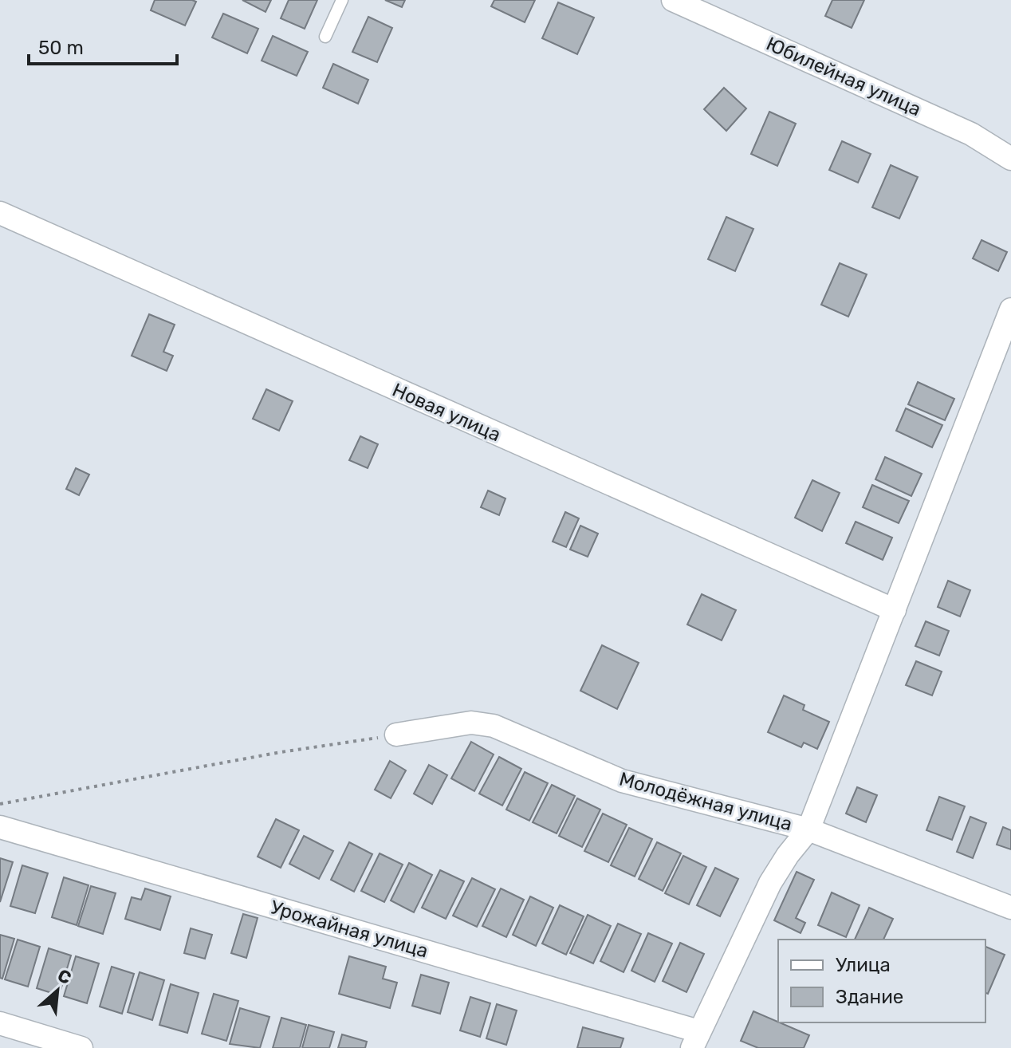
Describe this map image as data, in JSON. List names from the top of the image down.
{
  "streets": {
    "street": [
      "Юбилейная улица",
      "Новая улица",
      "Молодёжная улица",
      "Урожайная улица"
    ]
  },
  "legend": ["Улица", "Здание"],
  "scale_bar": "50 m",
  "north": "top right"
}
